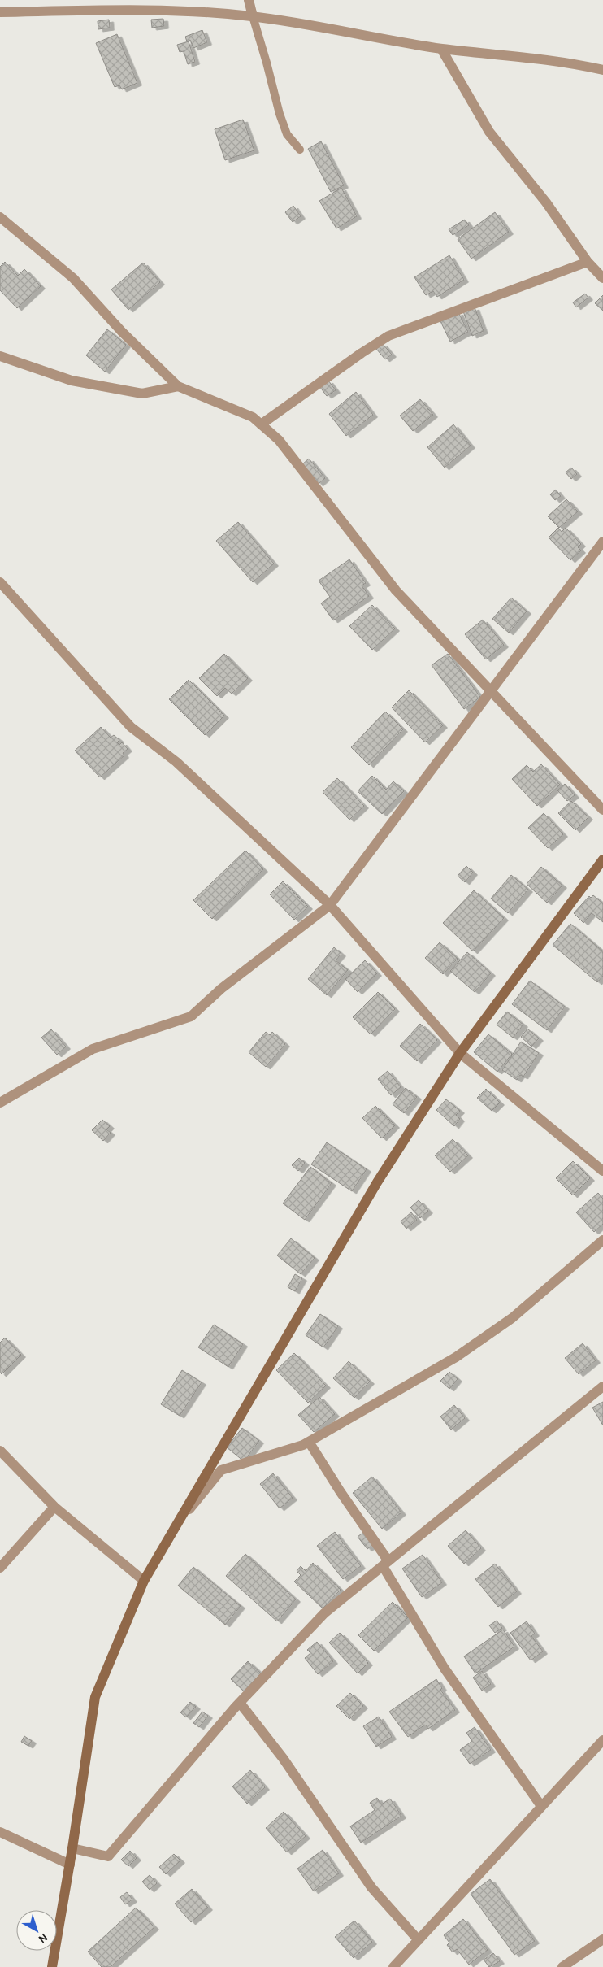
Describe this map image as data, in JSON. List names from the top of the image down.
{
  "north": "bottom right"
}
